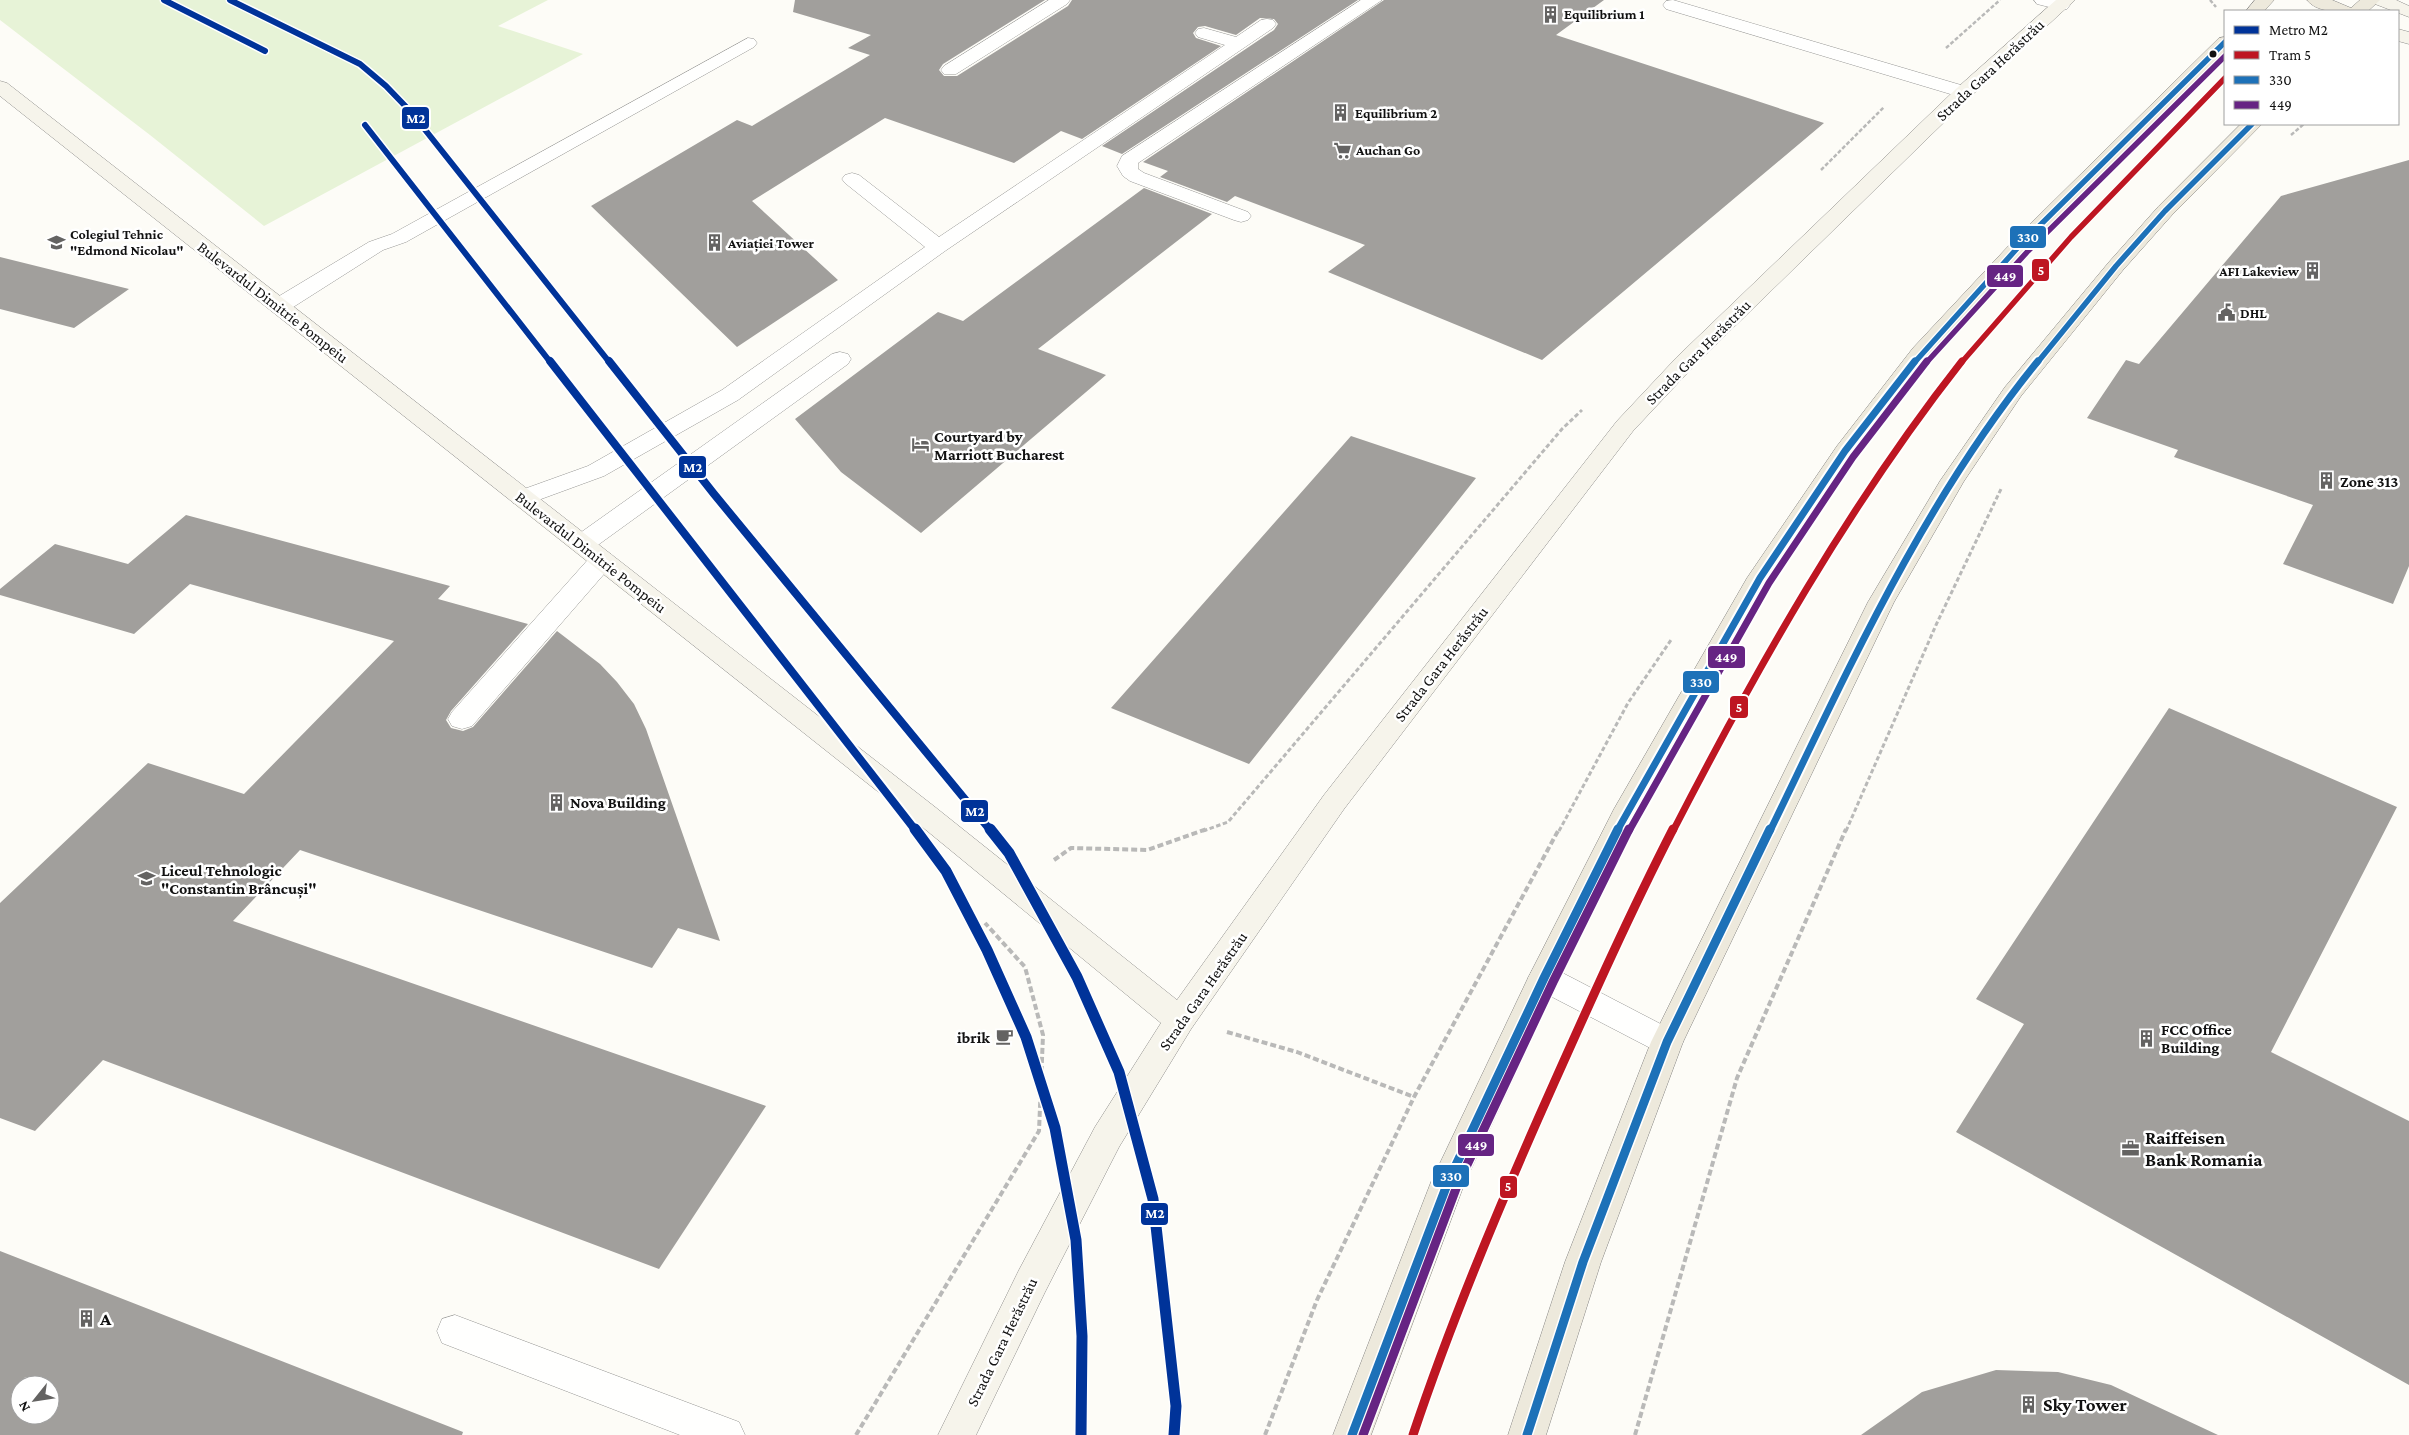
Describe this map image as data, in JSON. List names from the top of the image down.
{
  "streets": {
    "street": ["Strada Gara Herăstrău", "Bulevardul Dimitrie Pompeiu"]
  },
  "crossings": [
    ["Strada Gara Herăstrău", "Bulevardul Dimitrie Pompeiu"]
  ],
  "places": {
    "building": [
      "Equilibrium 1",
      "Equilibrium 2",
      "Aviației Tower",
      "AFI Lakeview",
      "Zone 313",
      "Nova Building",
      "FCC Office Building",
      "A",
      "Sky Tower"
    ],
    "supermarket": ["Auchan Go"],
    "school or university": ["Colegiul Tehnic \"Edmond Nicolau\"", "Liceul Tehnologic \"Constantin Brâncuși\""],
    "public building": ["DHL"],
    "hotel": ["Courtyard by Marriott Bucharest"],
    "cafe": ["ibrik"],
    "office": ["Raiffeisen Bank Romania"]
  },
  "lines": [
    "metro line M2",
    "transit line 330",
    "transit line 449",
    "tram line 5"
  ],
  "legend": [
    "Metro M2",
    "Tram 5",
    "330",
    "449"
  ],
  "north": "bottom left"
}
